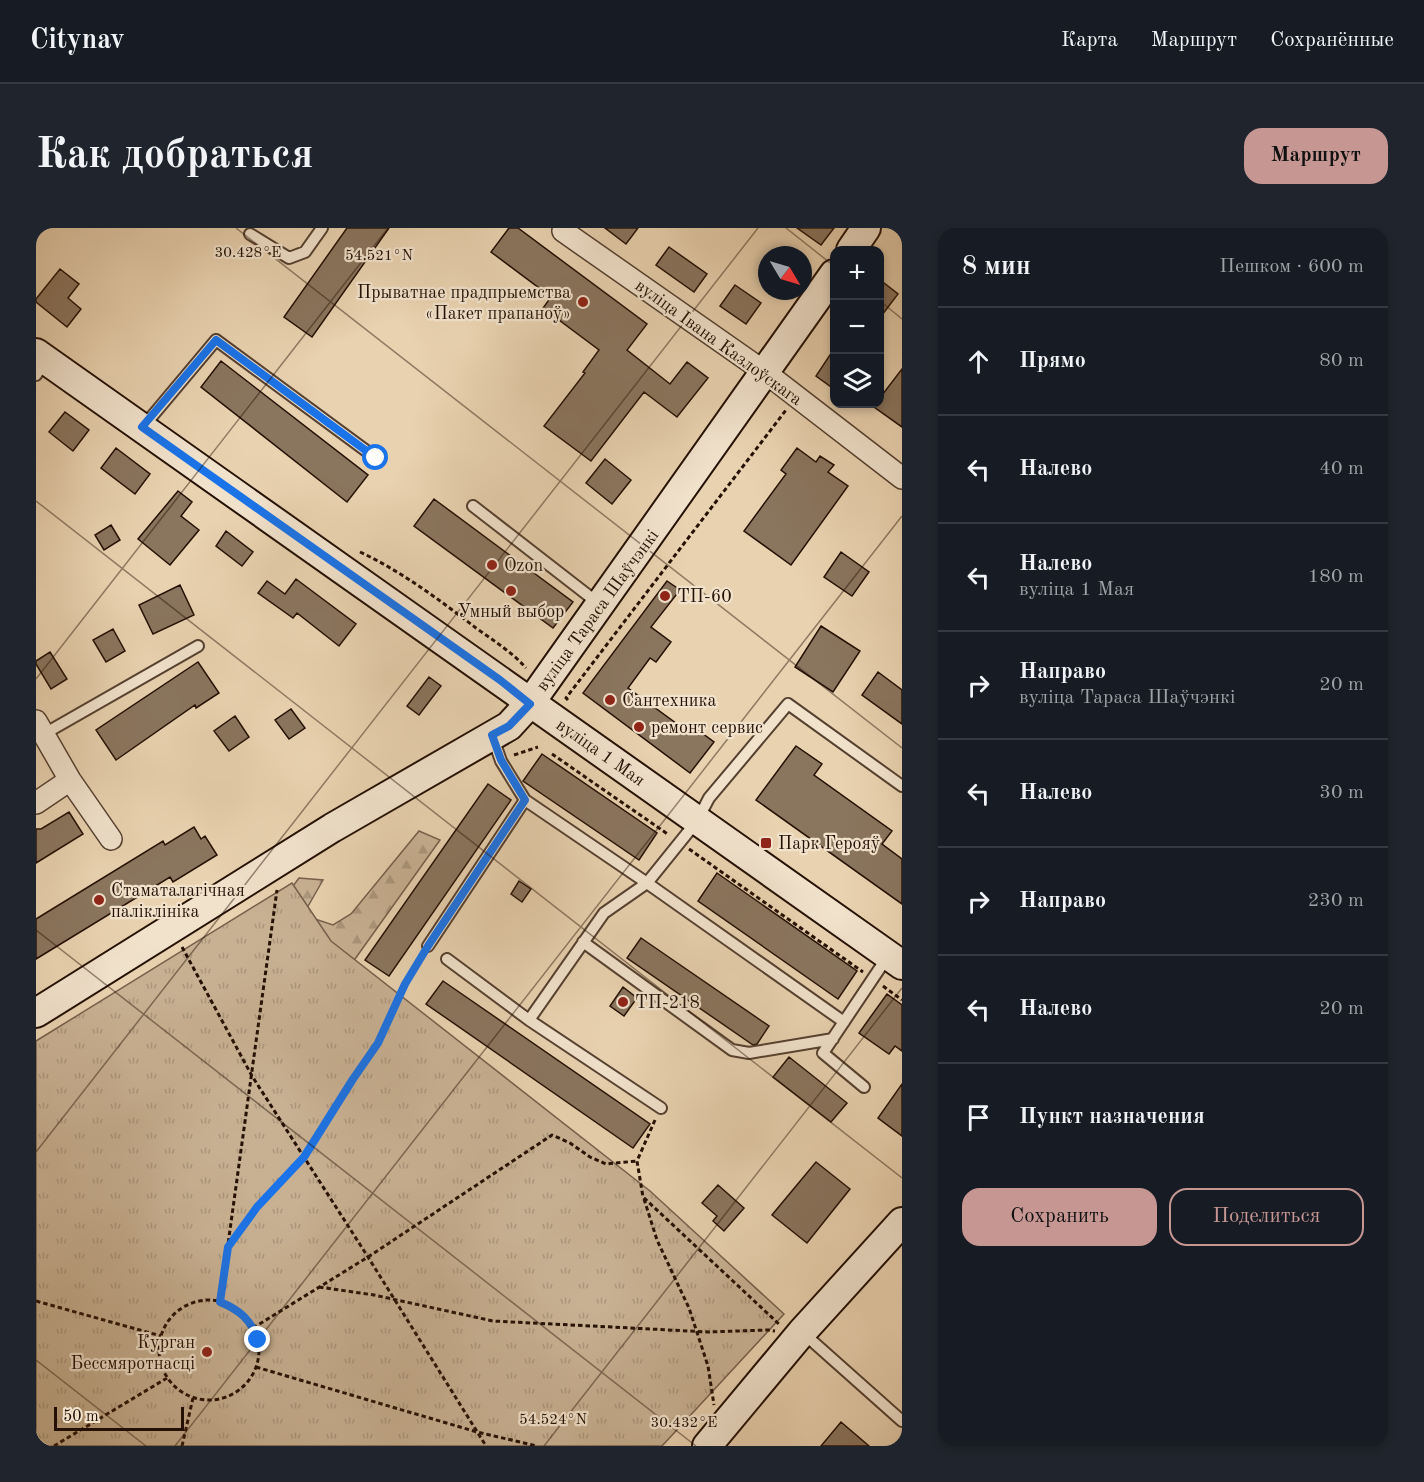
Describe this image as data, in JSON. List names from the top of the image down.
{
  "streets": {
    "street": ["вуліца Івана Казлоўскага", "вуліца Тараса Шаўчэнкі", "вуліца 1 Мая"]
  },
  "crossings": [
    ["вуліца Івана Казлоўскага", "вуліца Тараса Шаўчэнкі"],
    ["вуліца Тараса Шаўчэнкі", "вуліца 1 Мая"]
  ],
  "places": {
    "other": [
      "Прыватнае прадпрыемства «Пакет прапаноў»",
      "Ozon",
      "Умный выбор",
      "ТП-60",
      "Сантехника",
      "ремонт сервис",
      "Стаматалагічная паліклініка",
      "ТП-218",
      "Курган Бессмяротнасці"
    ],
    "transit": ["Парк Герояў"]
  },
  "scale_bar": "50 m",
  "north": "bottom right",
  "page": {
    "header": "Citynav",
    "nav": ["Карта", "Маршрут", "Сохранённые"],
    "buttons": [
      "Маршрут",
      ["Сохранить", "Поделиться"]
    ],
    "title": "Как добраться",
    "heading": ["8 мин", "Пешком · 600 m"],
    "map_buttons": ["+", "−"],
    "list": [
      ["Прямо", "80 m"],
      ["Налево", "40 m"],
      ["Налево", "вуліца 1 Мая", "180 m"],
      ["Направо", "вуліца Тараса Шаўчэнкі", "20 m"],
      ["Налево", "30 m"],
      ["Направо", "230 m"],
      ["Налево", "20 m"],
      "Пункт назначения"
    ],
    "scale": "50 m"
  },
  "coordinates": [
    "30.428°E",
    "54.521°N",
    "54.524°N",
    "30.432°E"
  ]
}
